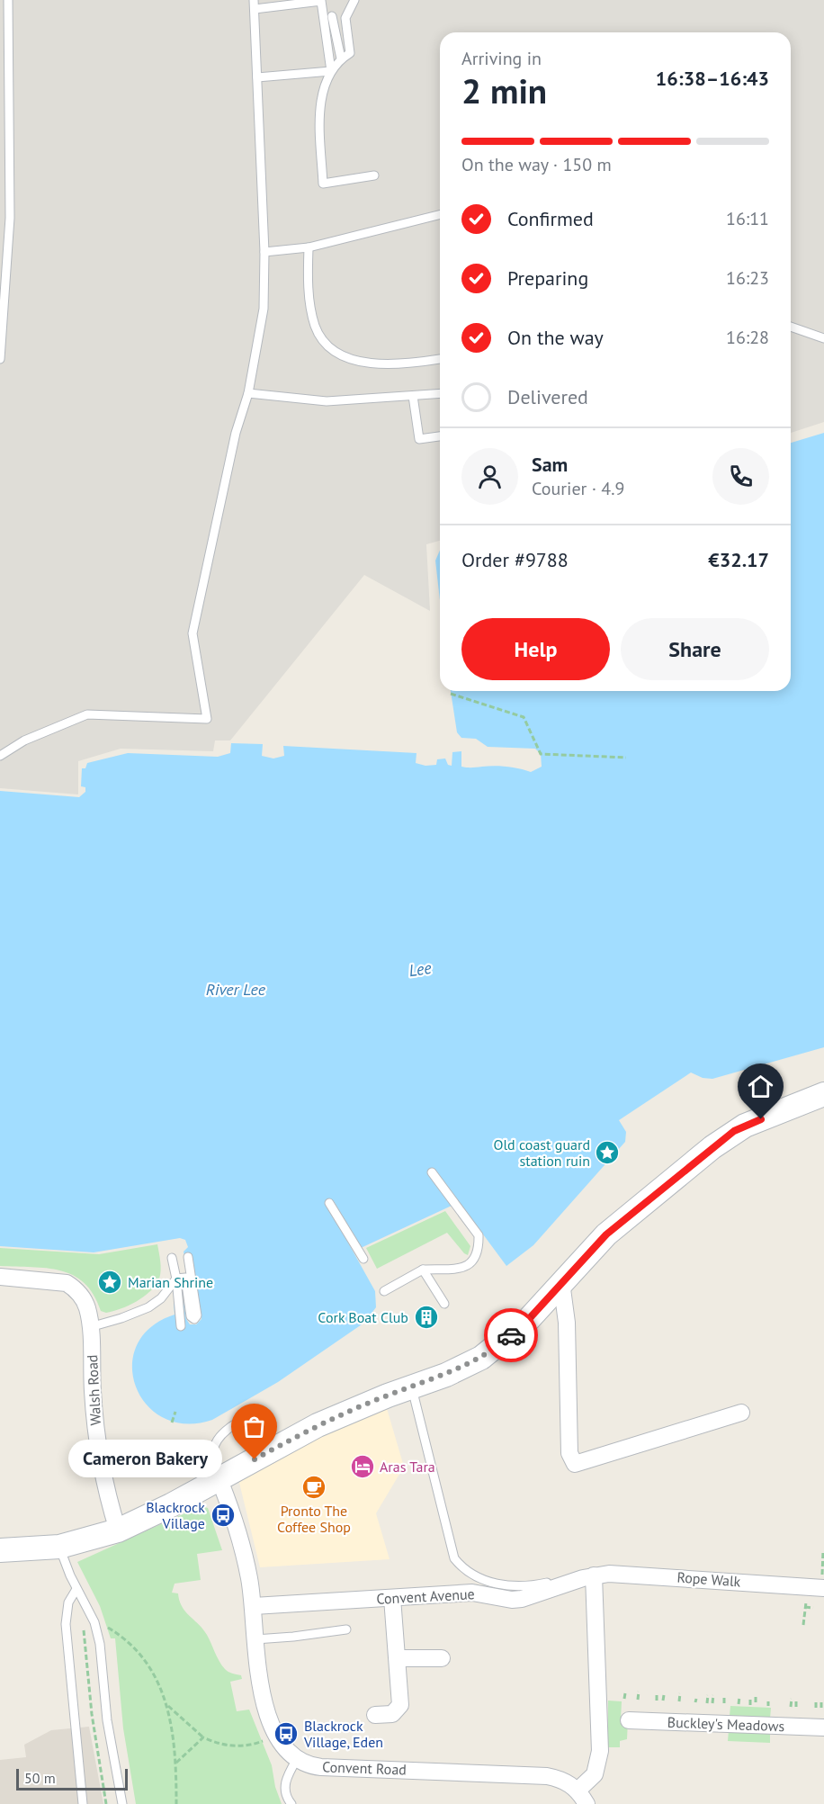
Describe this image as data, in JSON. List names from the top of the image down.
{
  "streets": {
    "street": [
      "Walsh Road",
      "Rope Walk",
      "Convent Avenue",
      "Buckley's Meadows",
      "Convent Road"
    ]
  },
  "crossings": [
    ["Rope Walk", "Convent Avenue"]
  ],
  "water": ["Lee", "River Lee"],
  "places": {
    "place": ["Old coast guard station ruin", "Marian Shrine"],
    "building": ["Cork Boat Club"],
    "other": ["Cameron Bakery"],
    "hotel": ["Aras Tara"],
    "cafe": ["Pronto The Coffee Shop"],
    "bus stop": ["Blackrock Village", "Blackrock Village, Eden"]
  },
  "scale_bar": "50 m",
  "page": {
    "heading": ["2 min", "Arriving in", "16:38–16:43"],
    "panel": [
      "Sam",
      "Courier · 4.9",
      "Order #9788",
      "€32.17"
    ],
    "bar": "On the way · 150 m",
    "list": [
      ["Confirmed", "16:11"],
      ["Preparing", "16:23"],
      ["On the way", "16:28"],
      "Delivered"
    ],
    "buttons": ["Help", "Share"],
    "bubble": "Cameron Bakery",
    "scale": "50 m"
  }
}
